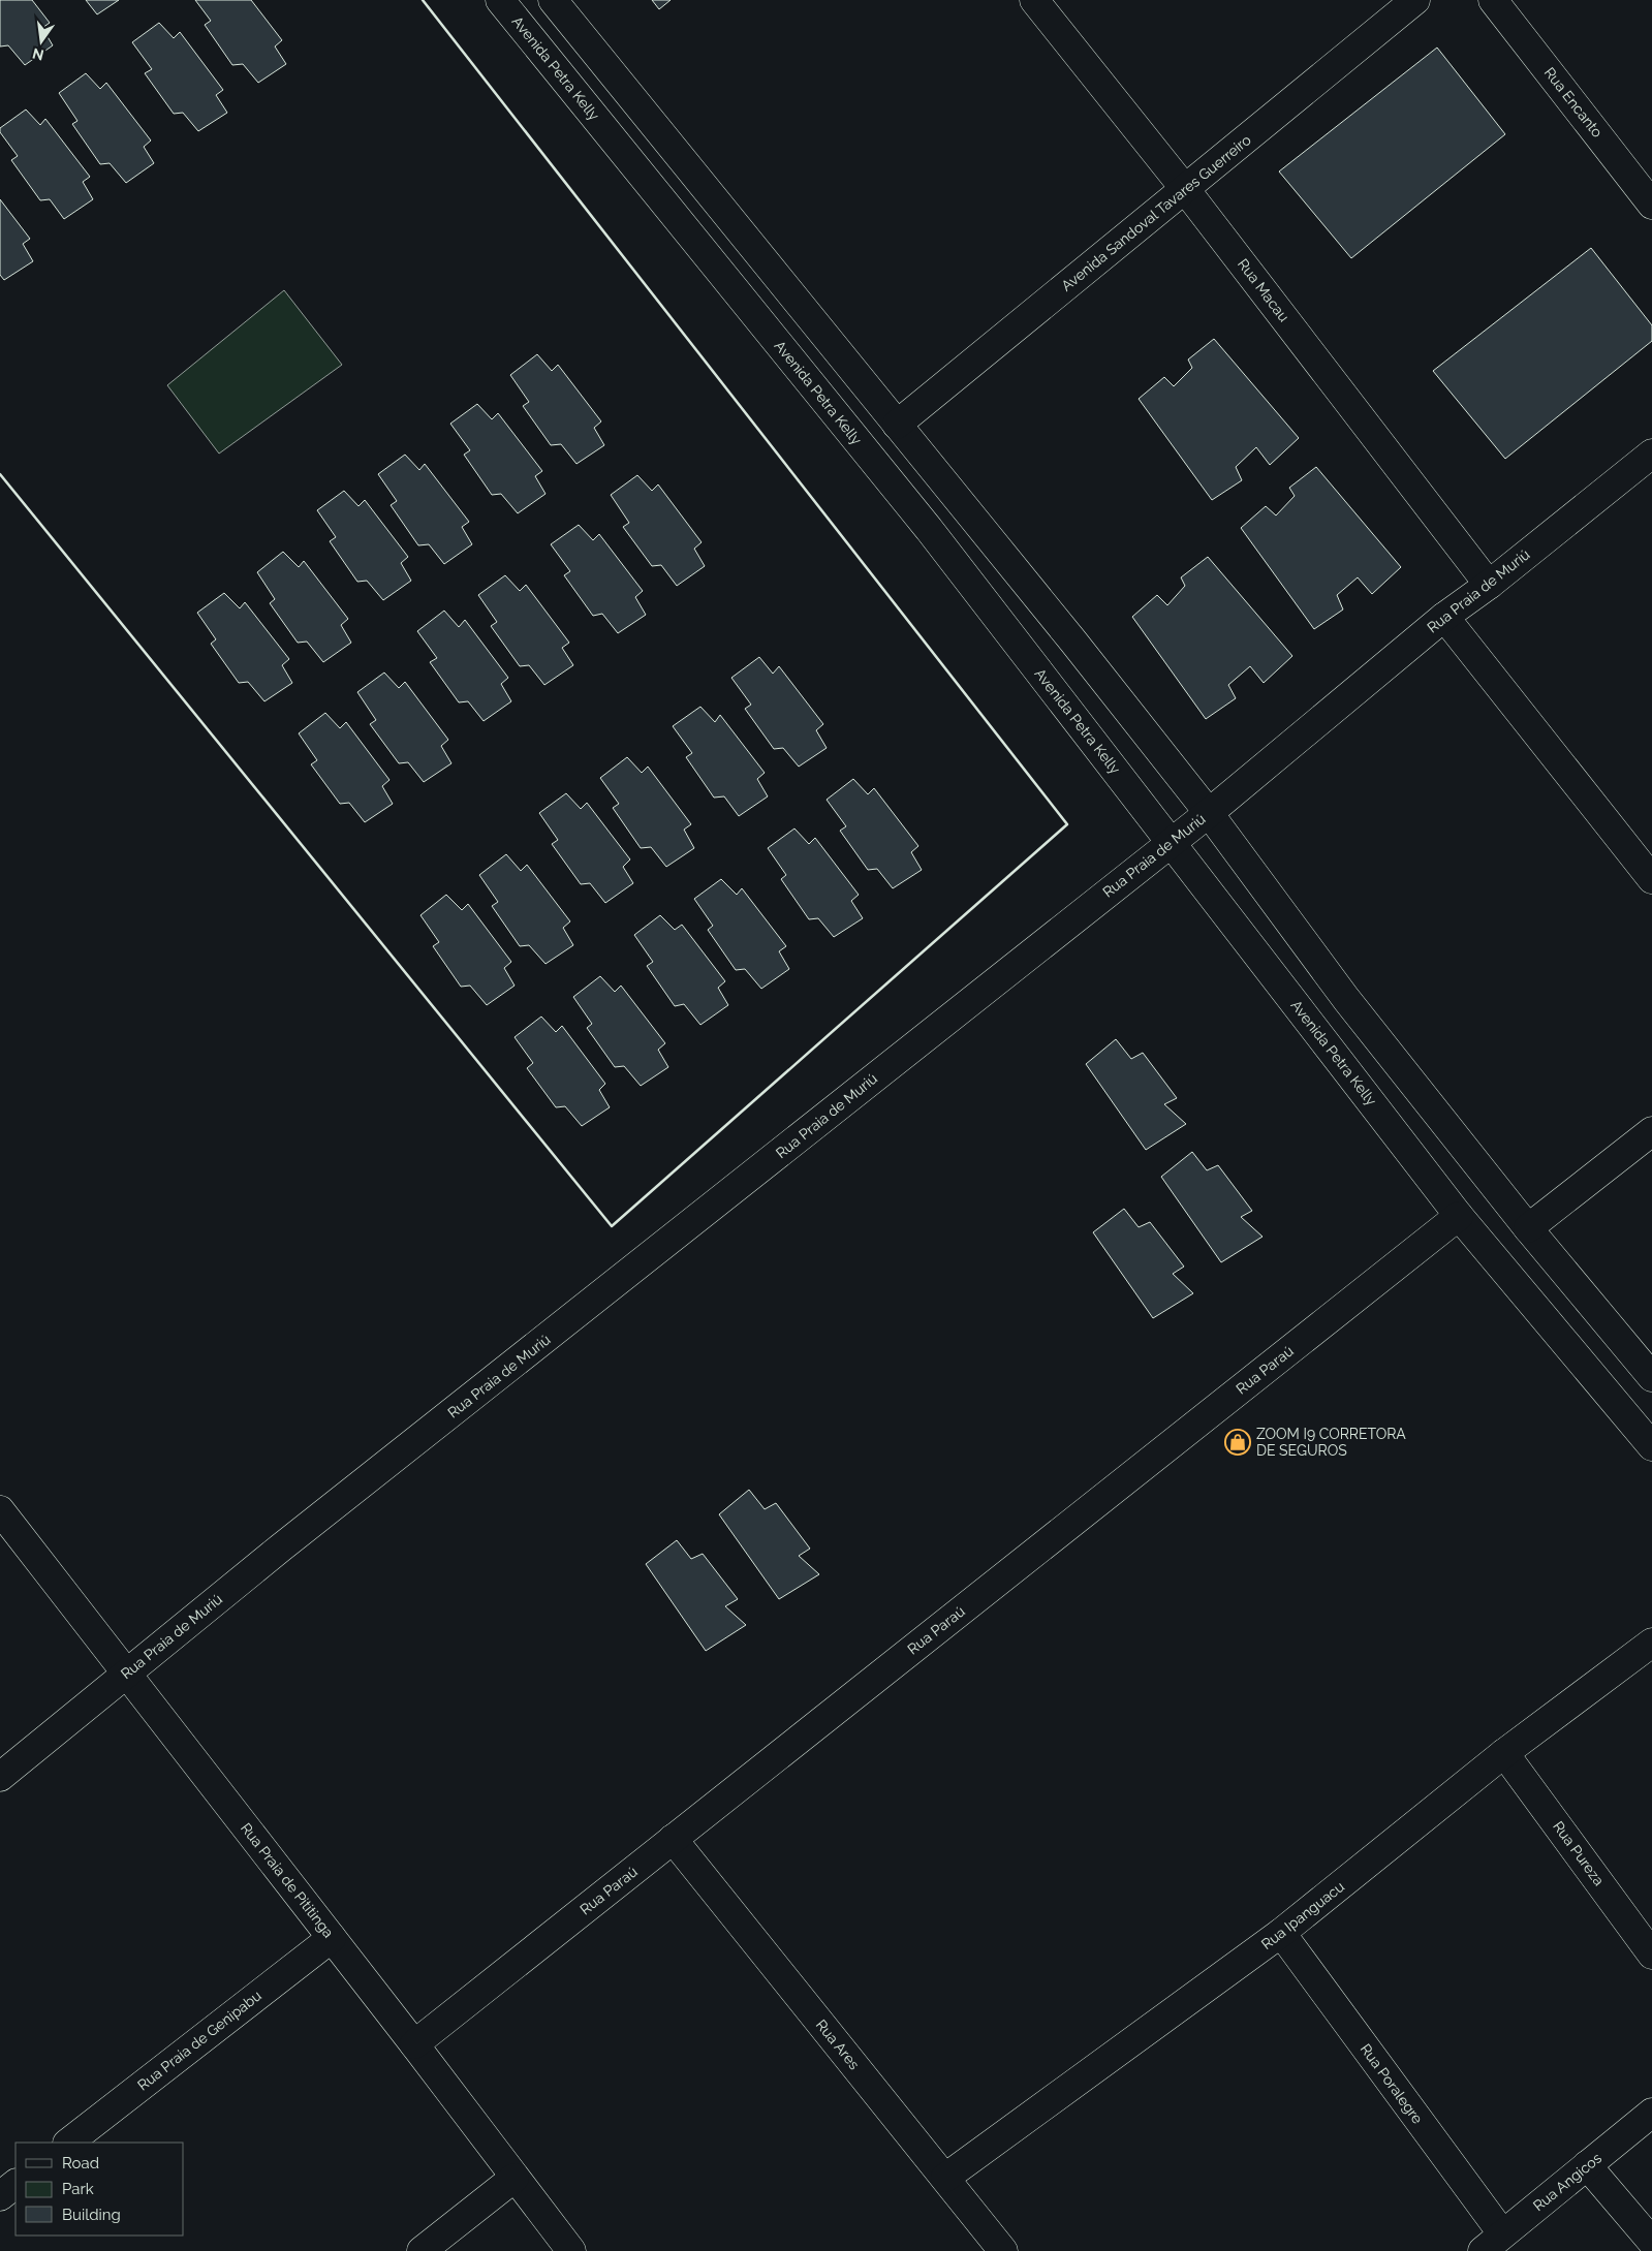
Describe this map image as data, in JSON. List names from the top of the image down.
{
  "streets": {
    "street": [
      "Avenida Petra Kelly",
      "Rua Encanto",
      "Avenida Sandoval Tavares Guerreiro",
      "Rua Macau",
      "Rua Praia de Muriú",
      "Rua Paraú",
      "Rua Pureza",
      "Rua Praia de Pititinga",
      "Rua Ipanguacu",
      "Rua Praia de Genipabu",
      "Rua Ares",
      "Rua Poralegre",
      "Rua Angicos"
    ]
  },
  "crossings": [
    ["Avenida Petra Kelly", "Rua Praia de Muriú"],
    ["Avenida Petra Kelly", "Rua Paraú"],
    ["Avenida Sandoval Tavares Guerreiro", "Rua Macau"],
    ["Rua Macau", "Rua Praia de Muriú"],
    ["Rua Praia de Muriú", "Rua Praia de Pititinga"],
    ["Rua Paraú", "Rua Praia de Pititinga"],
    ["Rua Paraú", "Rua Ares"],
    ["Rua Pureza", "Rua Ipanguacu"],
    ["Rua Praia de Pititinga", "Rua Praia de Genipabu"],
    ["Rua Ipanguacu", "Rua Ares"],
    ["Rua Ipanguacu", "Rua Poralegre"],
    ["Rua Poralegre", "Rua Angicos"]
  ],
  "places": {
    "shop": ["ZOOM I9 CORRETORA DE SEGUROS"]
  },
  "legend": ["Road", "Park", "Building"],
  "north": "bottom"
}
